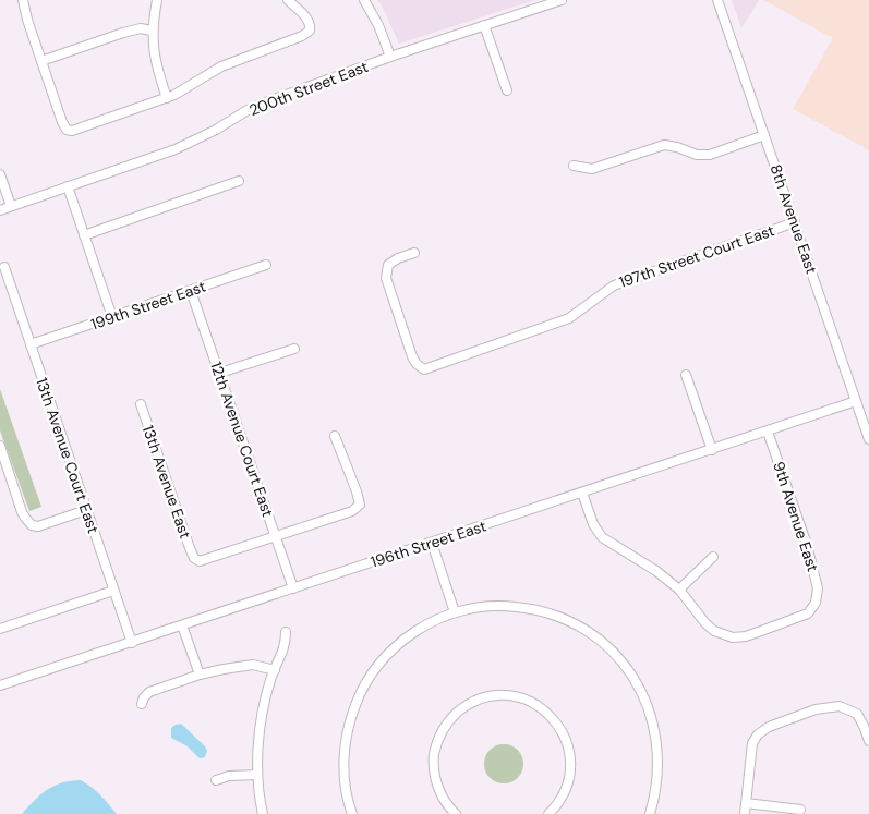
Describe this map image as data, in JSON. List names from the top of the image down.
{
  "streets": {
    "street": [
      "200th Street East",
      "8th Avenue East",
      "197th Street Court East",
      "199th Street East",
      "12th Avenue Court East",
      "13th Avenue Court East",
      "13th Avenue East",
      "9th Avenue East",
      "196th Street East"
    ]
  },
  "crossings": [
    ["8th Avenue East", "197th Street Court East"],
    ["8th Avenue East", "196th Street East"],
    ["199th Street East", "12th Avenue Court East"],
    ["199th Street East", "13th Avenue Court East"],
    ["12th Avenue Court East", "13th Avenue East"],
    ["12th Avenue Court East", "196th Street East"],
    ["13th Avenue Court East", "196th Street East"],
    ["9th Avenue East", "196th Street East"]
  ]
}
